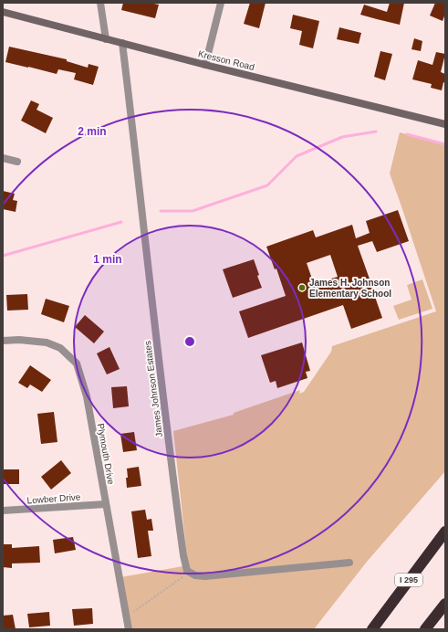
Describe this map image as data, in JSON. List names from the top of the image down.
{
  "streets": {
    "highway": ["I 295"],
    "street": [
      "Kresson Road",
      "James Johnson Estates",
      "Plymouth Drive",
      "Lowber Drive"
    ]
  },
  "crossings": [
    ["Kresson Road", "James Johnson Estates"],
    ["Plymouth Drive", "Lowber Drive"]
  ],
  "places": ["James H. Johnson Elementary School"],
  "rings": ["2 min", "1 min"]
}
